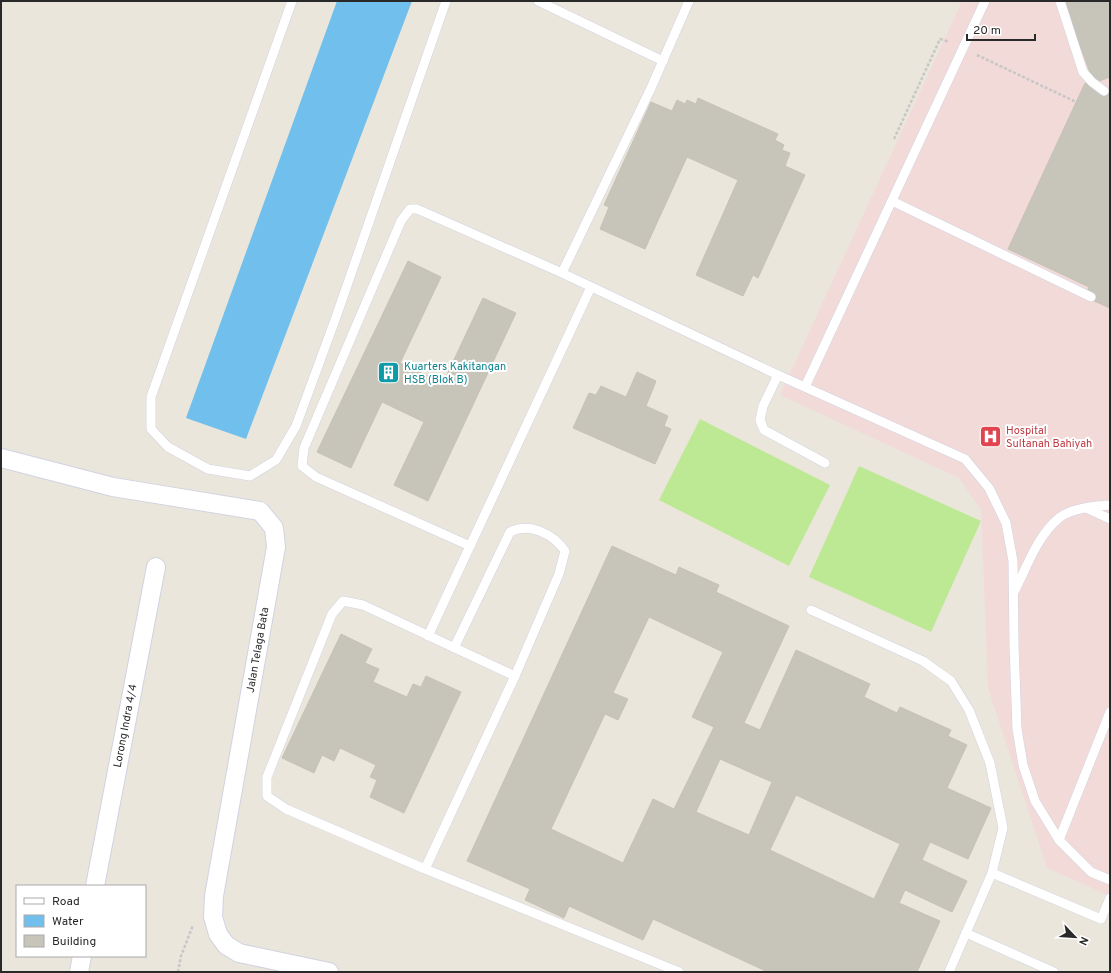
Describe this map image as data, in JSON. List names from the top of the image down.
{
  "streets": {
    "street": ["Jalan Telaga Bata", "Lorong Indra 4/4"]
  },
  "places": {
    "building": ["Kuarters Kakitangan HSB (Blok B)"],
    "hospital": ["Hospital Sultanah Bahiyah"]
  },
  "legend": ["Road", "Water", "Building"],
  "scale_bar": "20 m",
  "north": "bottom right"
}
